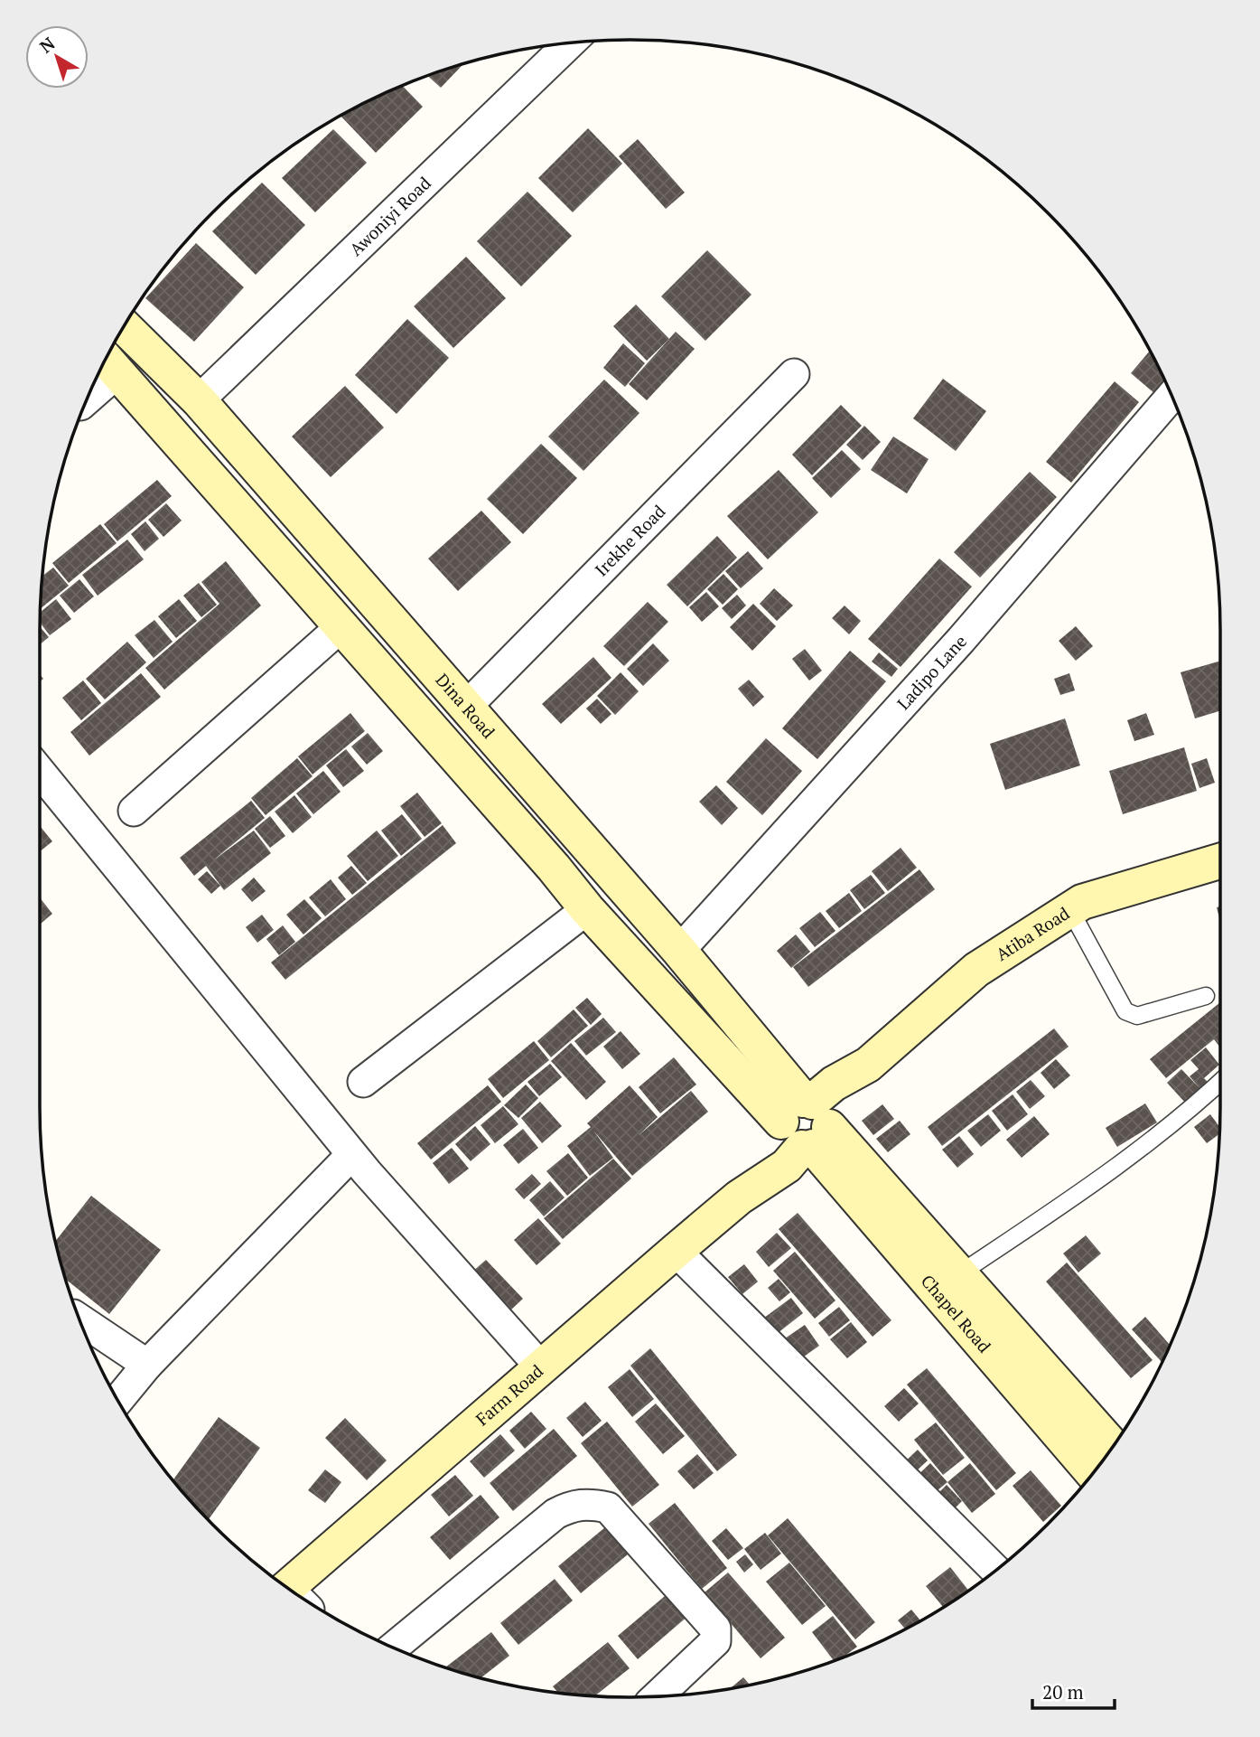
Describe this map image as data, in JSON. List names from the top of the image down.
{
  "streets": {
    "street": [
      "Awoniyi Road",
      "Irekhe Road",
      "Ladipo Lane",
      "Dina Road",
      "Atiba Road",
      "Chapel Road",
      "Farm Road"
    ]
  },
  "crossings": [
    ["Awoniyi Road", "Dina Road"],
    ["Irekhe Road", "Dina Road"],
    ["Ladipo Lane", "Dina Road"],
    ["Dina Road", "Atiba Road"],
    ["Dina Road", "Chapel Road"],
    ["Dina Road", "Farm Road"],
    ["Atiba Road", "Chapel Road"],
    ["Atiba Road", "Farm Road"],
    ["Chapel Road", "Farm Road"]
  ],
  "scale_bar": "20 m",
  "north": "top left"
}
